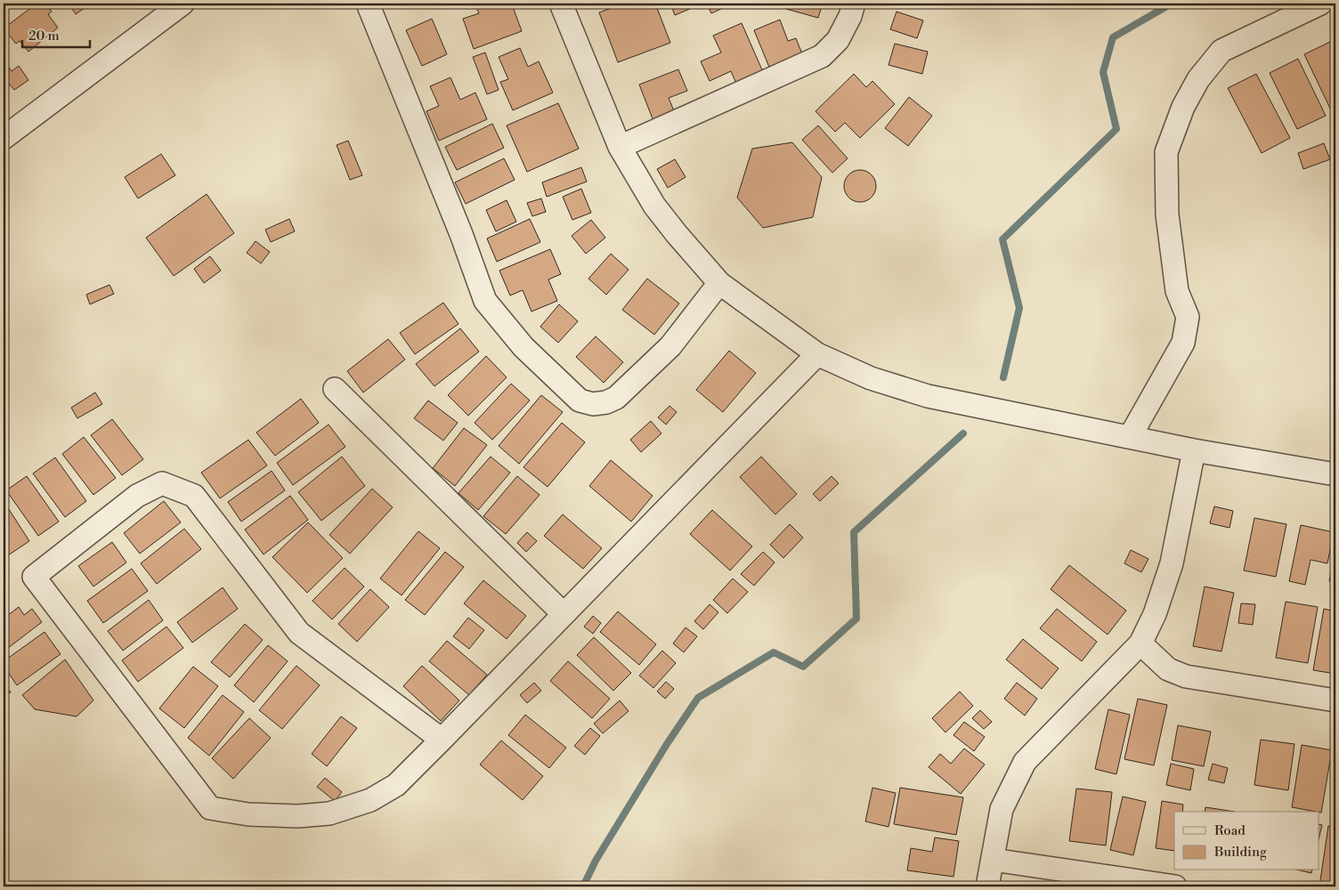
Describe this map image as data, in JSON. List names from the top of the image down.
{
  "legend": ["Road", "Building"],
  "scale_bar": "20 m"
}
